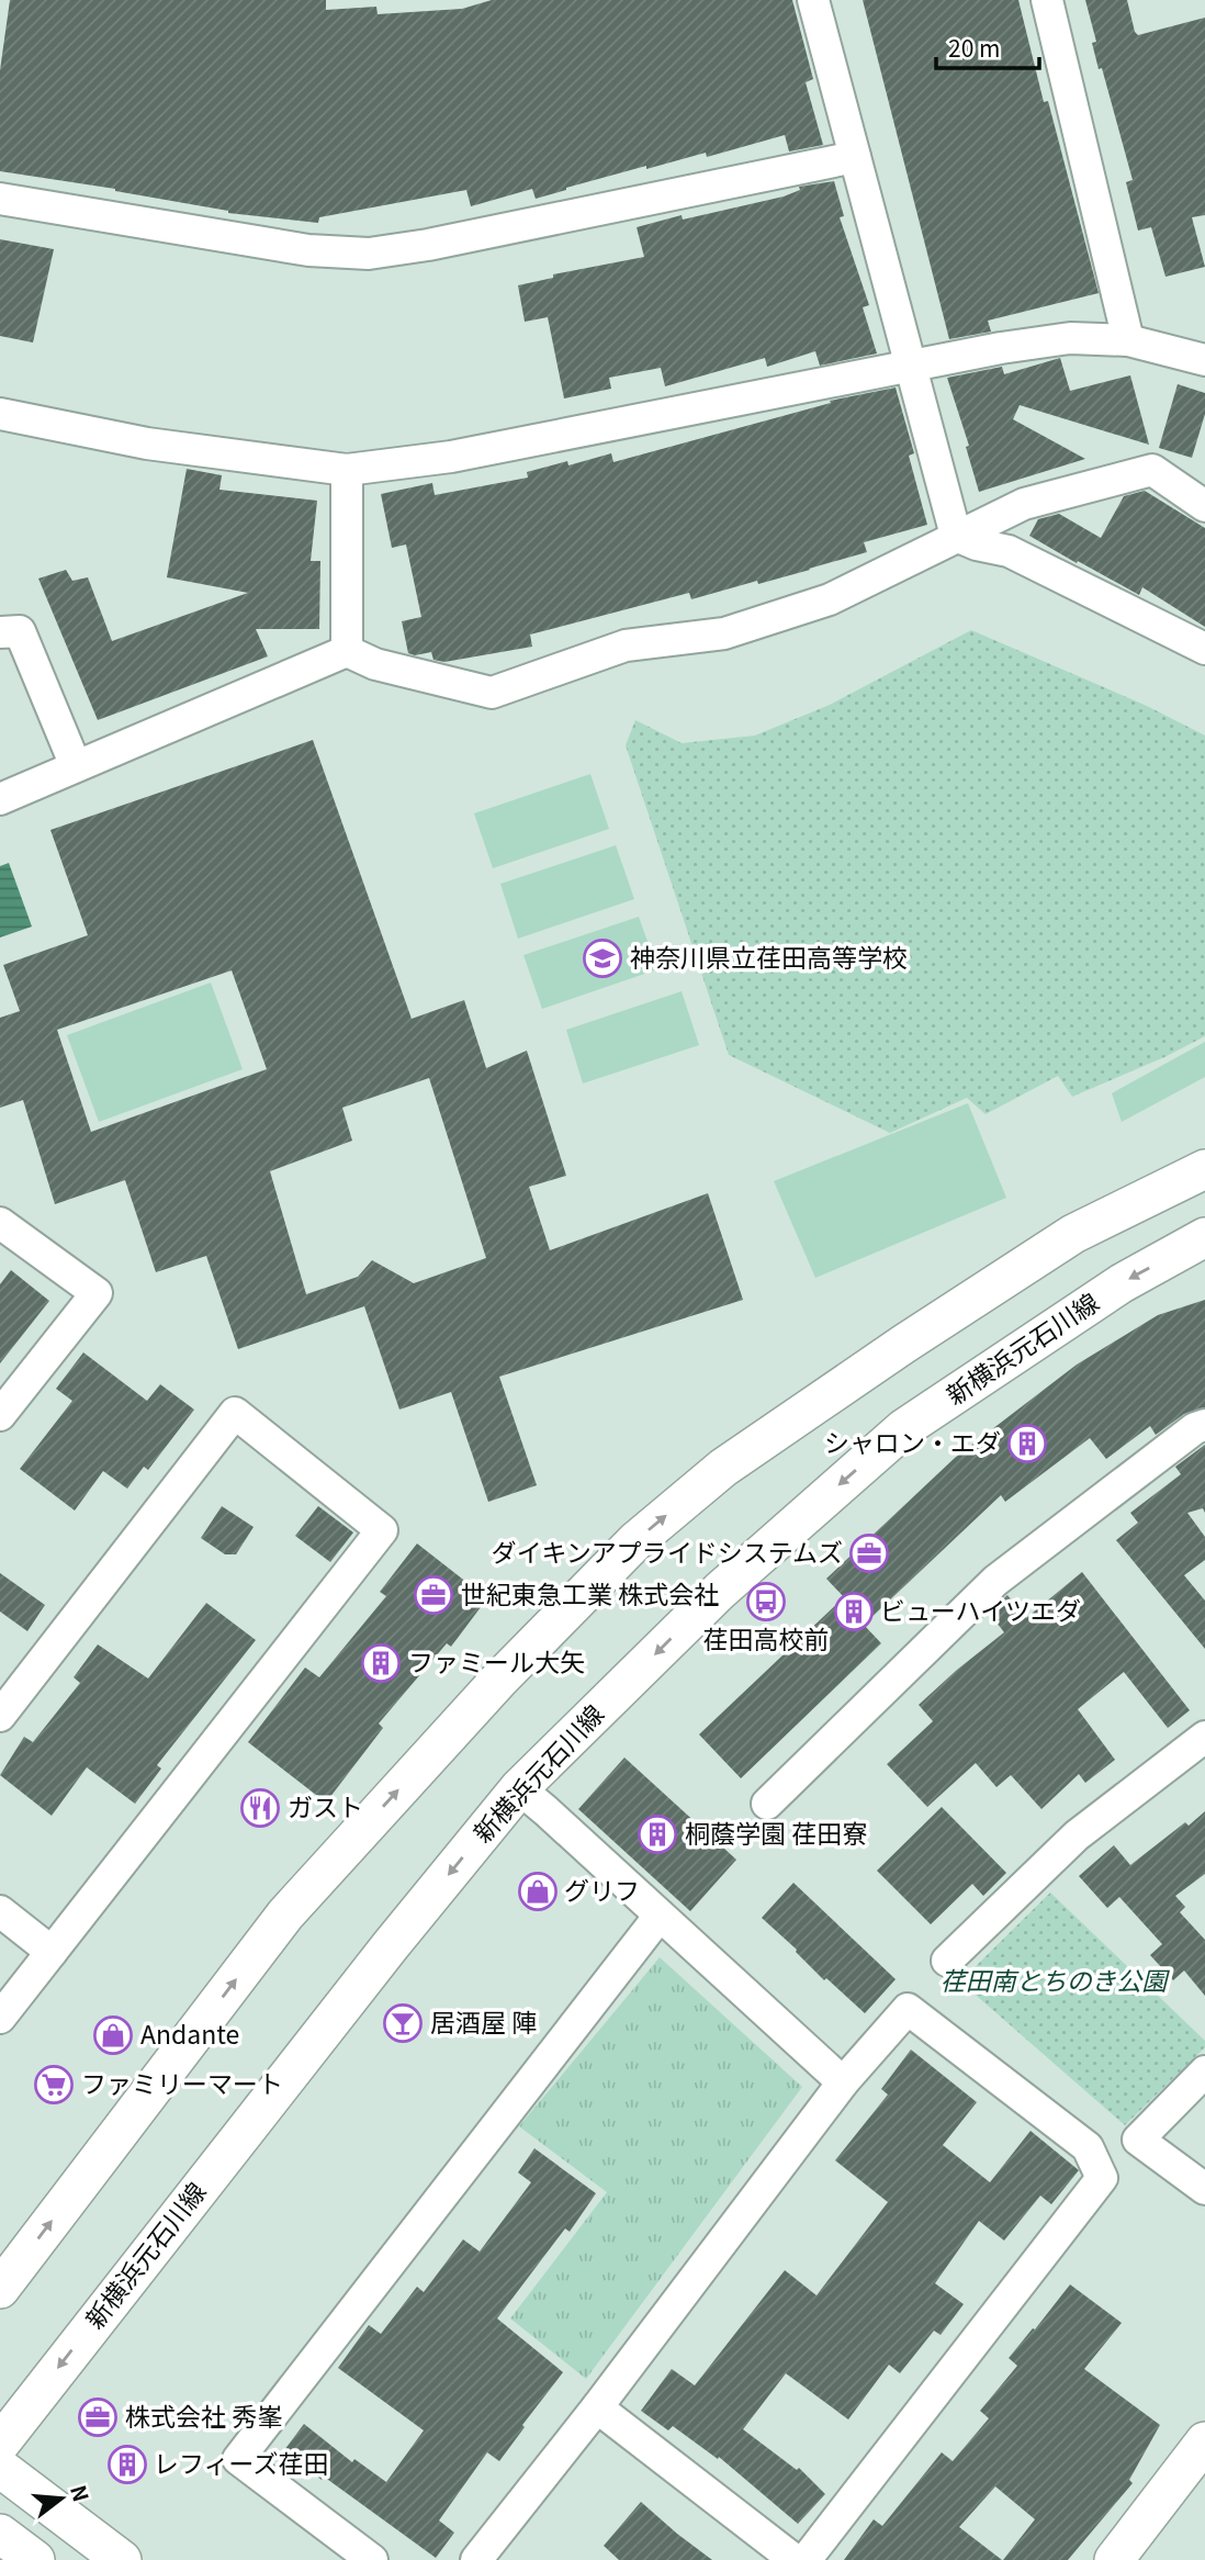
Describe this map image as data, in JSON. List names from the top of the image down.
{
  "streets": {
    "street": ["新横浜元石川線"]
  },
  "parks": ["荏田南とちのき公園"],
  "places": {
    "school or university": ["神奈川県立荏田高等学校"],
    "building": [
      "シャロン・エダ",
      "ビューハイツエダ",
      "ファミール大矢",
      "桐蔭学園 荏田寮",
      "レフィーズ荏田"
    ],
    "office": ["ダイキンアプライドシステムズ", "世紀東急工業 株式会社", "株式会社 秀峯"],
    "bus stop": ["荏田高校前"],
    "restaurant": ["ガスト"],
    "shop": ["グリフ", "Andante"],
    "bar": ["居酒屋 陣"],
    "supermarket": ["ファミリーマート"]
  },
  "scale_bar": "20 m",
  "north": "right"
}
